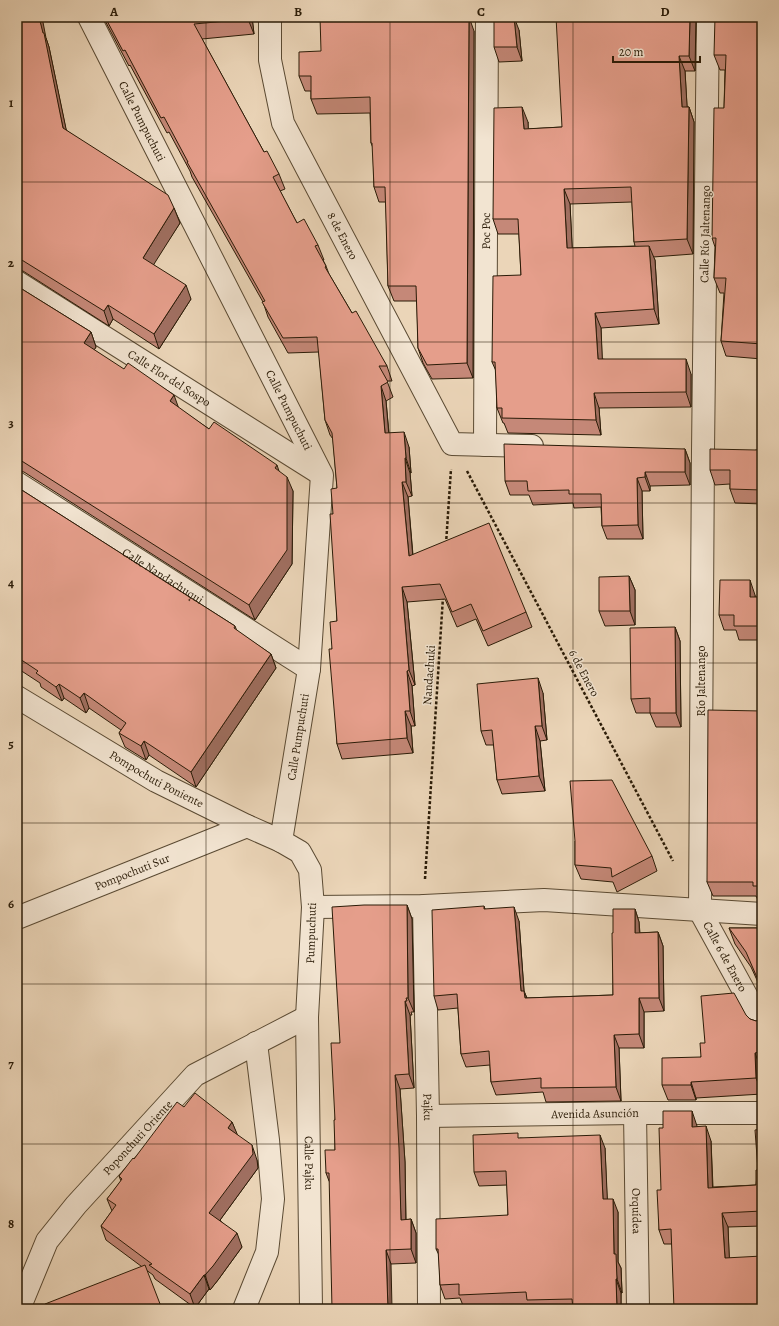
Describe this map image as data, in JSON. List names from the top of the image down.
{
  "streets": {
    "street": [
      "Calle Pumpuchuti",
      "Poc Poc",
      "Calle Río Jaltenango",
      "8 de Enero",
      "Calle Flor del Sospo",
      "Calle Nandachuqui",
      "Río Jaltenango",
      "Pompochuti Poniente",
      "Pompochuti Sur",
      "Pumpuchuti",
      "Calle 6 de Enero",
      "Pajku",
      "Avenida Asunción",
      "Poponchuti Oriente",
      "Calle Pajku",
      "Orquídea"
    ],
    "path": ["6 de Enero", "Nandachuki"]
  },
  "crossings": [
    ["Calle Pumpuchuti", "Calle Flor del Sospo"],
    ["Calle Pumpuchuti", "Calle Nandachuqui"],
    ["Calle Pumpuchuti", "Pompochuti Poniente"],
    ["Calle Río Jaltenango", "Río Jaltenango"],
    ["8 de Enero", "6 de Enero"],
    ["Nandachuki", "Pajku"],
    ["Río Jaltenango", "Calle 6 de Enero"],
    ["Pompochuti Poniente", "Pompochuti Sur"],
    ["Pompochuti Poniente", "Pumpuchuti"],
    ["Pumpuchuti", "Poponchuti Oriente"],
    ["Pumpuchuti", "Calle Pajku"],
    ["Pajku", "Avenida Asunción"],
    ["Avenida Asunción", "Orquídea"],
    ["Poponchuti Oriente", "Calle Pajku"]
  ],
  "scale_bar": "20 m",
  "grid": {
    "columns": [
      "A",
      "B",
      "C",
      "D"
    ],
    "rows": [
      "1",
      "2",
      "3",
      "4",
      "5",
      "6",
      "7",
      "8"
    ]
  }
}
